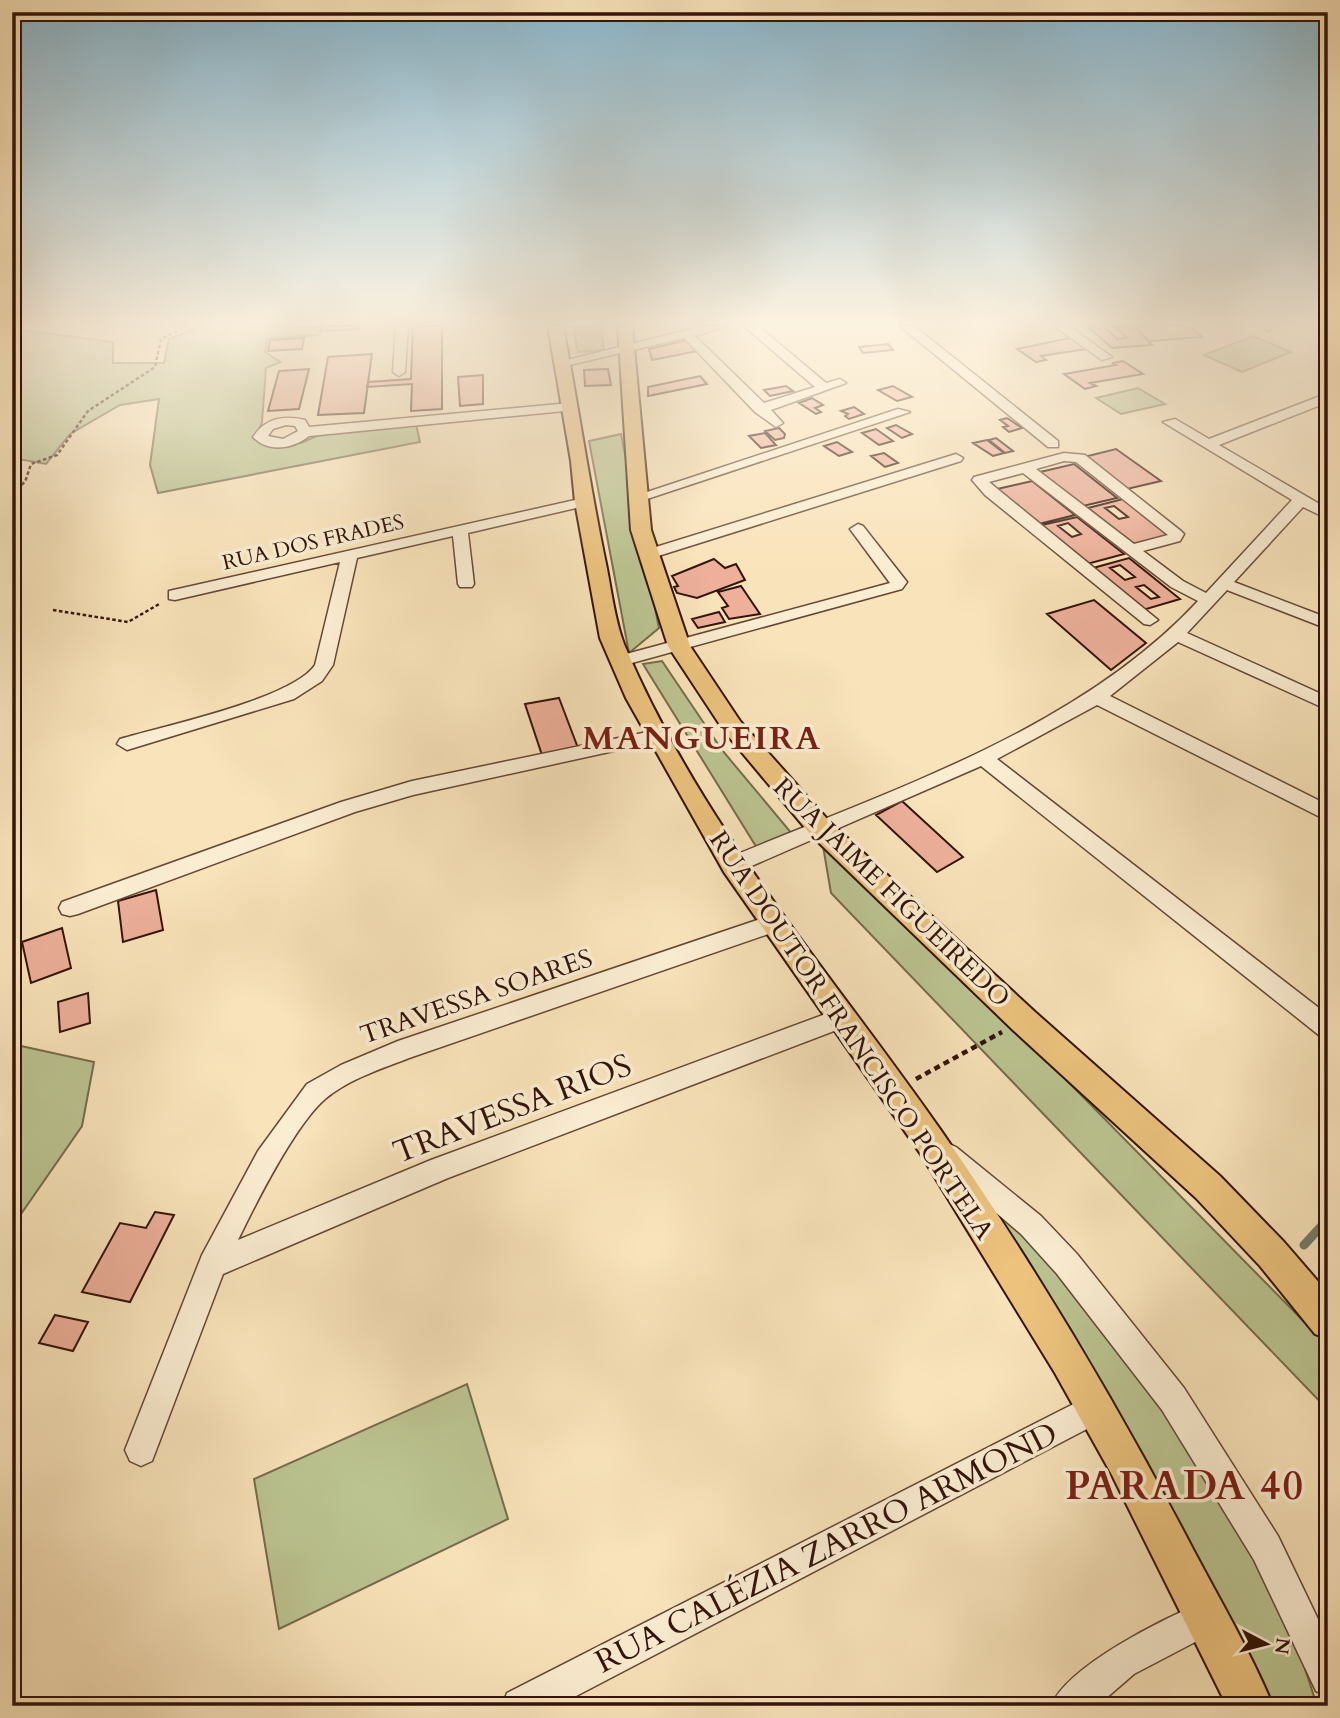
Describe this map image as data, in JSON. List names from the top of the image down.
{
  "streets": {
    "main road": ["RUA JAIME FIGUEIREDO", "RUA DOUTOR FRANCISCO PORTELA"],
    "street": [
      "RUA DOS FRADES",
      "TRAVESSA SOARES",
      "TRAVESSA RIOS",
      "RUA CALÉZIA ZARRO ARMOND"
    ]
  },
  "crossings": [
    ["RUA DOS FRADES", "RUA DOUTOR FRANCISCO PORTELA"],
    ["TRAVESSA SOARES", "RUA DOUTOR FRANCISCO PORTELA"],
    ["TRAVESSA SOARES", "TRAVESSA RIOS"],
    ["RUA DOUTOR FRANCISCO PORTELA", "TRAVESSA RIOS"],
    ["RUA DOUTOR FRANCISCO PORTELA", "RUA CALÉZIA ZARRO ARMOND"]
  ],
  "districts": ["MANGUEIRA", "PARADA 40"],
  "north": "right"
}
